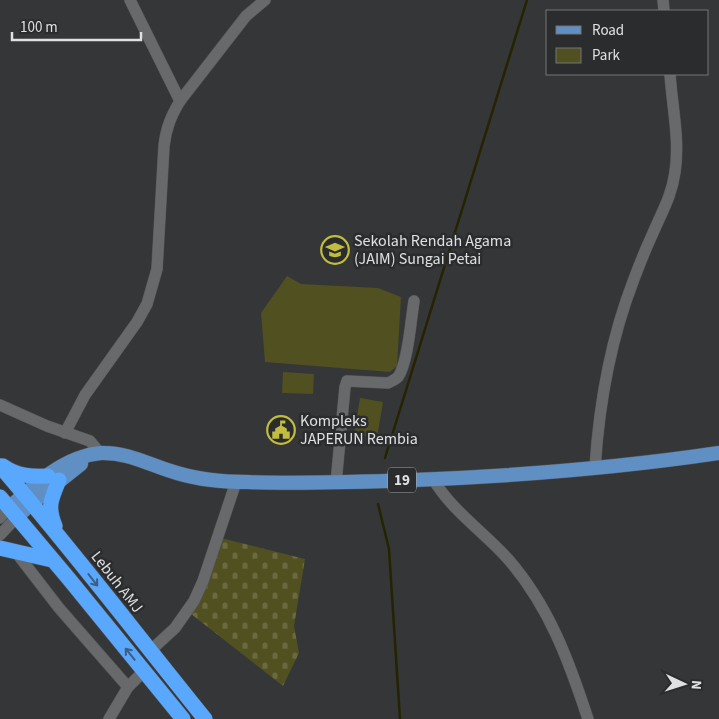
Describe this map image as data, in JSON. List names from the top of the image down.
{
  "streets": {
    "highway": ["Lebuh AMJ"],
    "main road": ["19"]
  },
  "crossings": [
    ["19", "Lebuh AMJ"]
  ],
  "places": {
    "school or university": ["Sekolah Rendah Agama (JAIM) Sungai Petai"],
    "public building": ["Kompleks JAPERUN Rembia"]
  },
  "legend": ["Road", "Park"],
  "scale_bar": "100 m",
  "north": "right"
}
